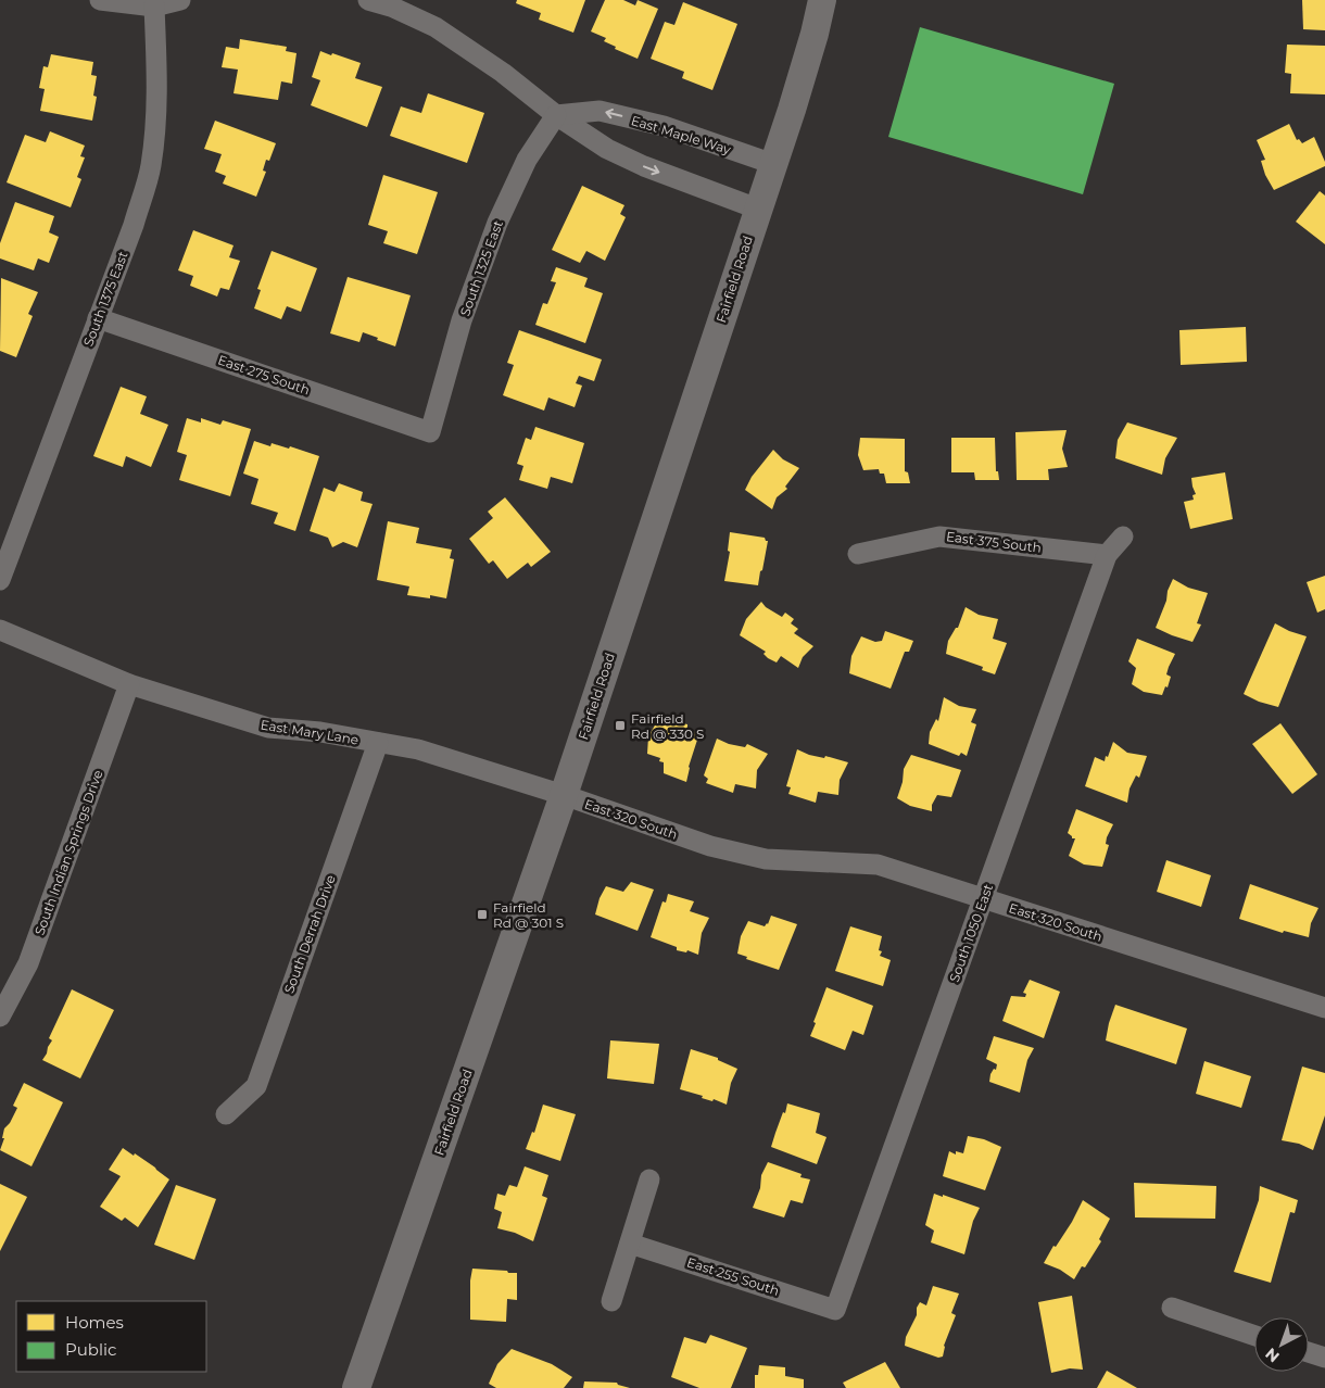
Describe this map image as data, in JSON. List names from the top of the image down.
{
  "streets": {
    "street": [
      "East Maple Way",
      "South 1325 East",
      "Fairfield Road",
      "South 1375 East",
      "East 275 South",
      "East 375 South",
      "East Mary Lane",
      "East 320 South",
      "South Indian Springs Drive",
      "South 1050 East",
      "South Derrah Drive",
      "East 255 South"
    ]
  },
  "crossings": [
    ["East Maple Way", "South 1325 East"],
    ["East Maple Way", "Fairfield Road"],
    ["South 1325 East", "East 275 South"],
    ["Fairfield Road", "East Mary Lane"],
    ["Fairfield Road", "East 320 South"],
    ["South 1375 East", "East 275 South"],
    ["East 375 South", "South 1050 East"],
    ["East Mary Lane", "East 320 South"],
    ["East Mary Lane", "South Indian Springs Drive"],
    ["East Mary Lane", "South Derrah Drive"],
    ["East 320 South", "South 1050 East"],
    ["South 1050 East", "East 255 South"]
  ],
  "places": {
    "transit": ["Fairfield Rd @ 330 S", "Fairfield Rd @ 301 S"]
  },
  "legend": ["Homes", "Public"],
  "north": "bottom left"
}
